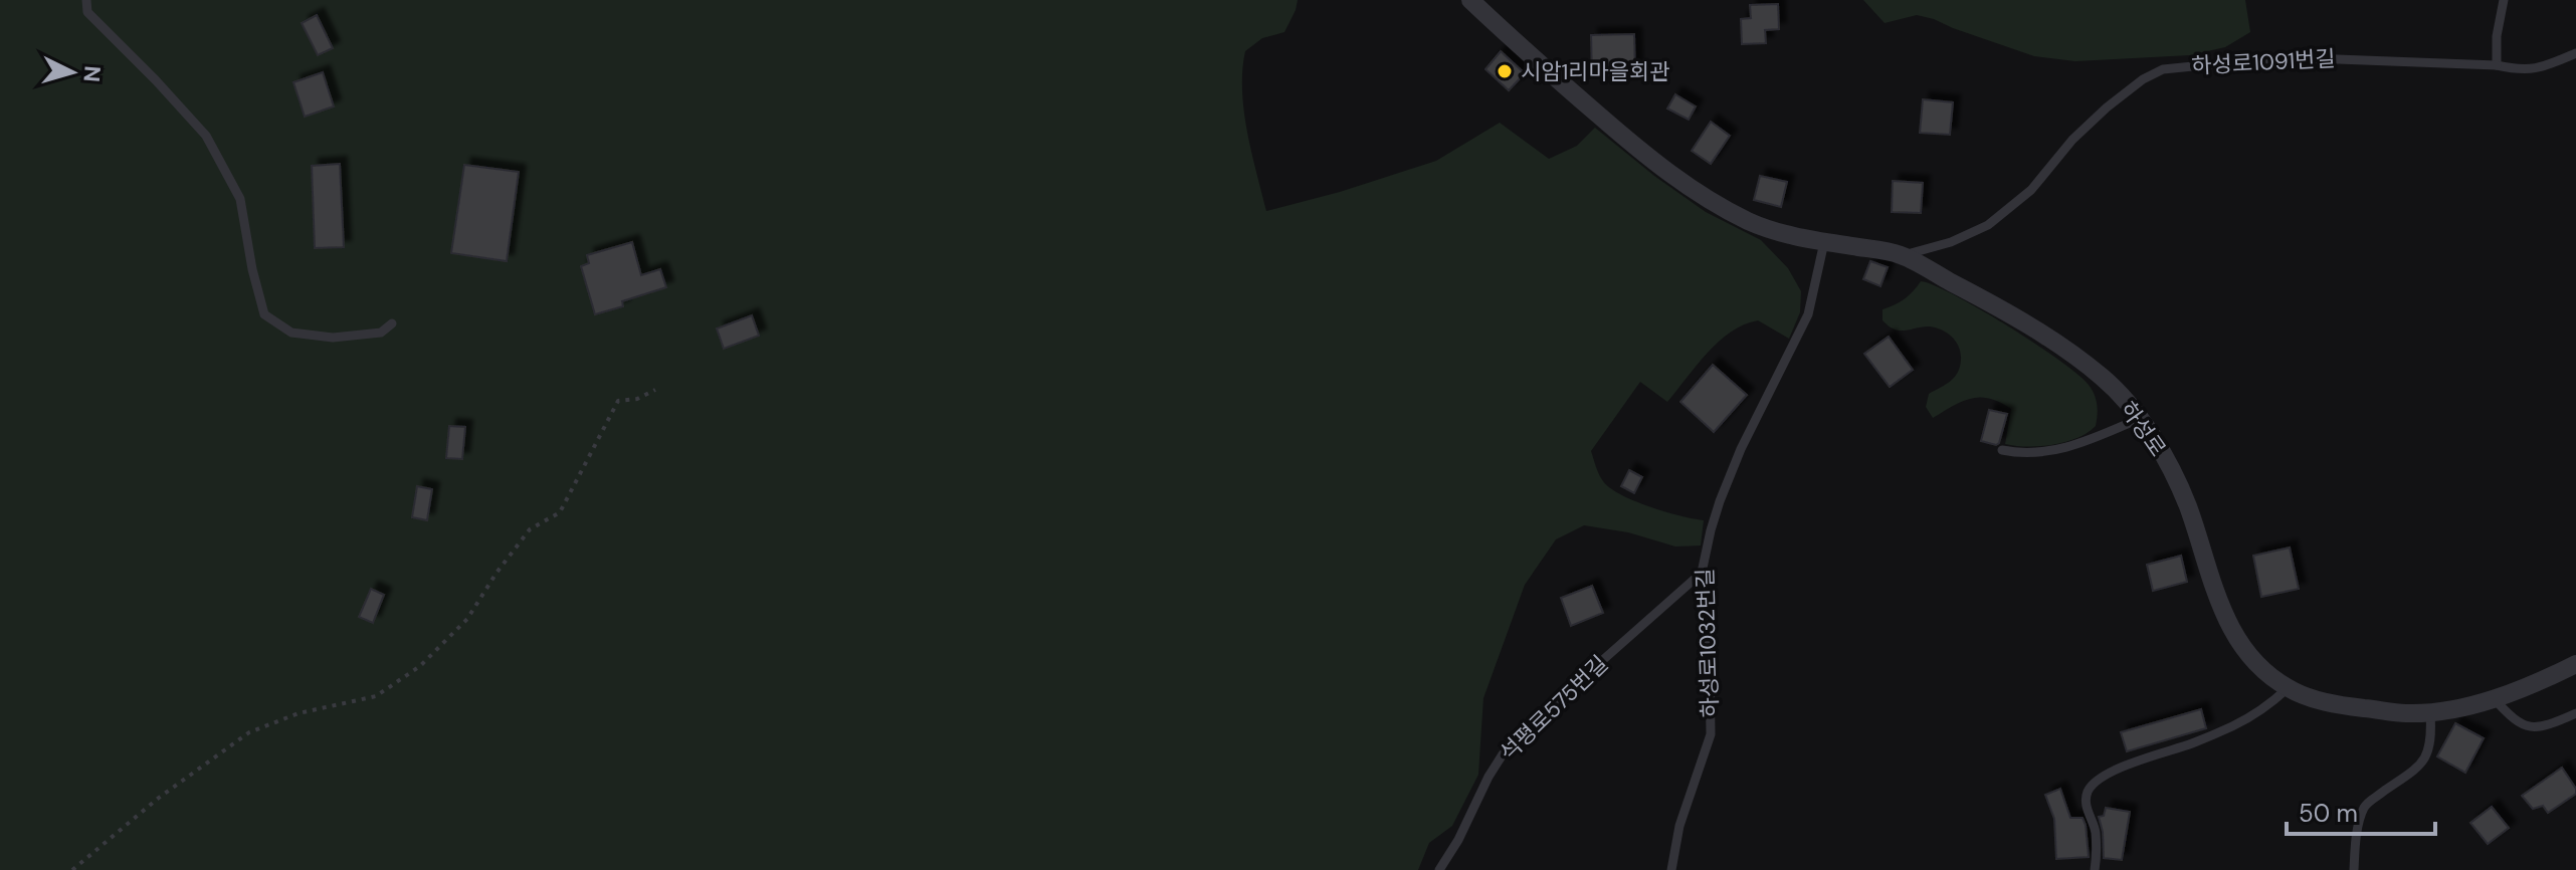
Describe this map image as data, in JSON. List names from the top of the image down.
{
  "streets": {
    "street": ["하성로"],
    "lane": ["하성로1091번길", "하성로1032번길", "석평로575번길"]
  },
  "crossings": [
    ["하성로1091번길", "하성로"],
    ["하성로", "하성로1032번길"],
    ["하성로1032번길", "석평로575번길"]
  ],
  "places": ["시암1리마을회관"],
  "scale_bar": "50 m",
  "north": "right"
}
